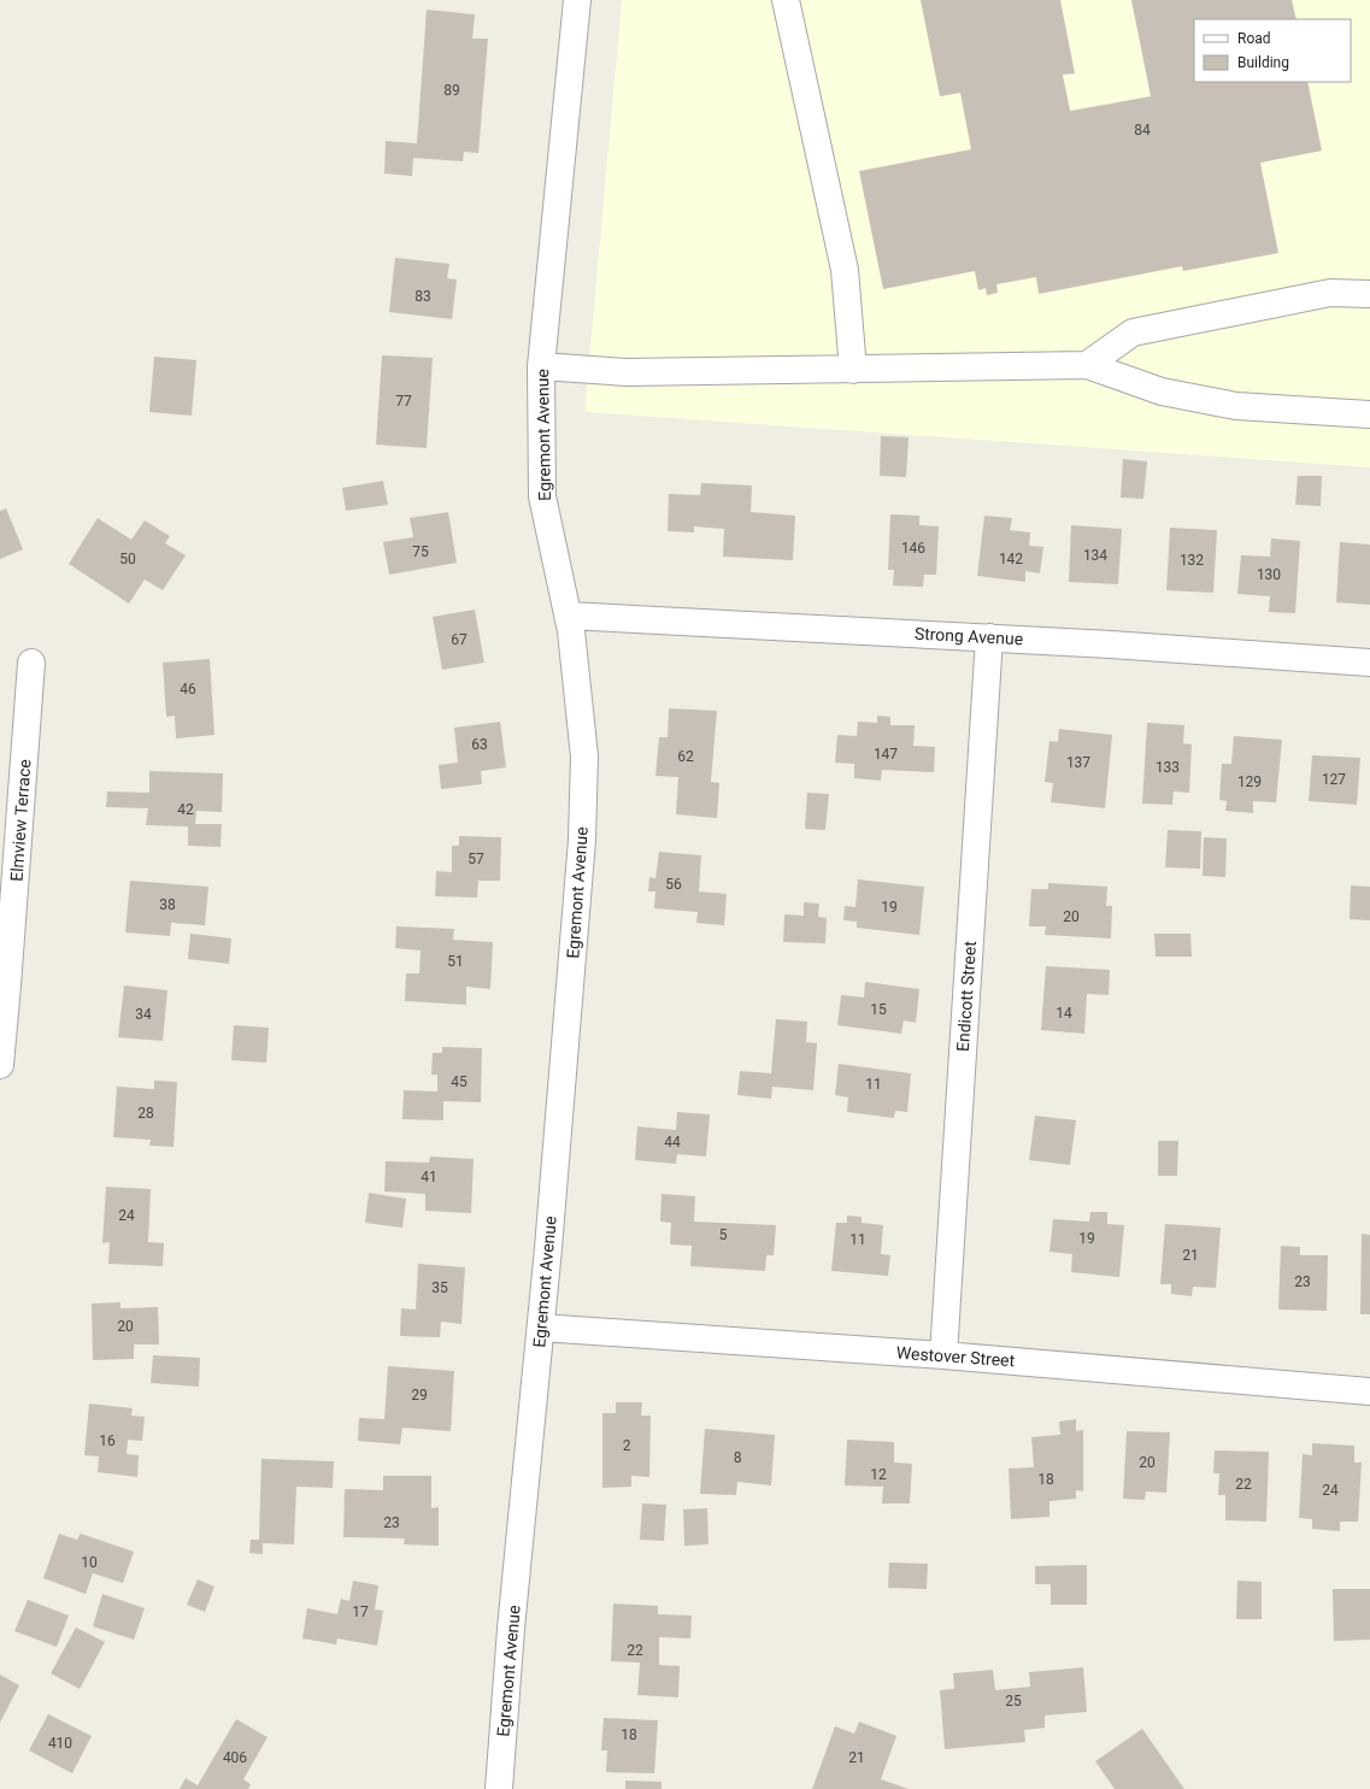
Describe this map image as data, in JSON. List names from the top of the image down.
{
  "streets": {
    "street": [
      "Egremont Avenue",
      "Strong Avenue",
      "Elmview Terrace",
      "Endicott Street",
      "Westover Street"
    ]
  },
  "crossings": [
    ["Egremont Avenue", "Strong Avenue"],
    ["Egremont Avenue", "Westover Street"],
    ["Strong Avenue", "Endicott Street"],
    ["Endicott Street", "Westover Street"]
  ],
  "house_numbers": [
    "89",
    "84",
    "83",
    "77",
    "146",
    "75",
    "134",
    "50",
    "142",
    "132",
    "130",
    "67",
    "46",
    "63",
    "147",
    "62",
    "137",
    "133",
    "127",
    "129",
    "42",
    "57",
    "56",
    "38",
    "19",
    "20",
    "51",
    "15",
    "14",
    "34",
    "45",
    "11",
    "28",
    "44",
    "41",
    "24",
    "5",
    "19",
    "11",
    "21",
    "23",
    "35",
    "20",
    "29",
    "16",
    "2",
    "8",
    "20",
    "12",
    "18",
    "22",
    "24",
    "23",
    "10",
    "17",
    "22",
    "25",
    "18",
    "410",
    "406",
    "21"
  ],
  "legend": ["Road", "Building"]
}
